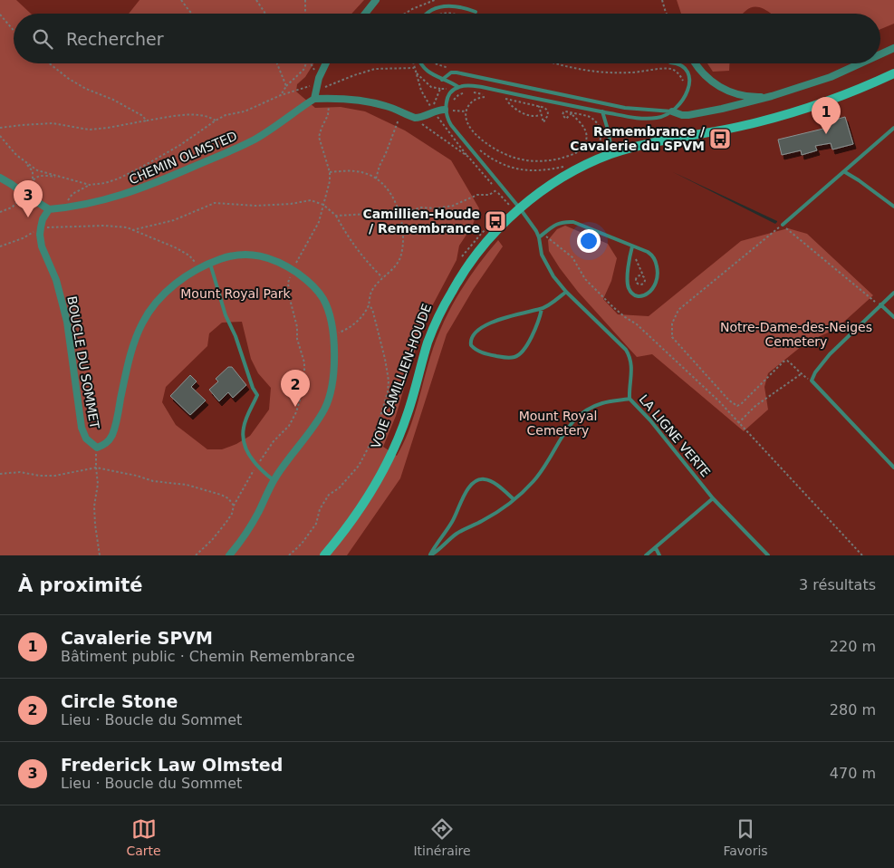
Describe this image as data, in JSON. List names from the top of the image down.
{
  "streets": {
    "street": ["CHEMIN OLMSTED", "BOUCLE DU SOMMET", "VOIE CAMILLIEN-HOUDE"],
    "lane": ["LA LIGNE VERTE"]
  },
  "crossings": [
    ["VOIE CAMILLIEN-HOUDE", "LA LIGNE VERTE"]
  ],
  "parks": ["Mount Royal Park", "Notre-Dame-des-Neiges Cemetery", "Mount Royal Cemetery"],
  "places": {
    "bus stop": ["Remembrance / Cavalerie du SPVM", "Camillien-Houde / Remembrance"]
  },
  "page": {
    "search": "Rechercher",
    "pins": ["1", "3", "2"],
    "heading": ["À proximité", "3 résultats"],
    "list": [
      {
        "mark": "1",
        "name": "Cavalerie SPVM",
        "note": "Bâtiment public · Chemin Remembrance",
        "value": "220 m"
      },
      {
        "mark": "2",
        "name": "Circle Stone",
        "note": "Lieu · Boucle du Sommet",
        "value": "280 m"
      },
      {
        "mark": "3",
        "name": "Frederick Law Olmsted",
        "note": "Lieu · Boucle du Sommet",
        "value": "470 m"
      }
    ],
    "nav": ["Carte", "Itinéraire", "Favoris"]
  }
}
